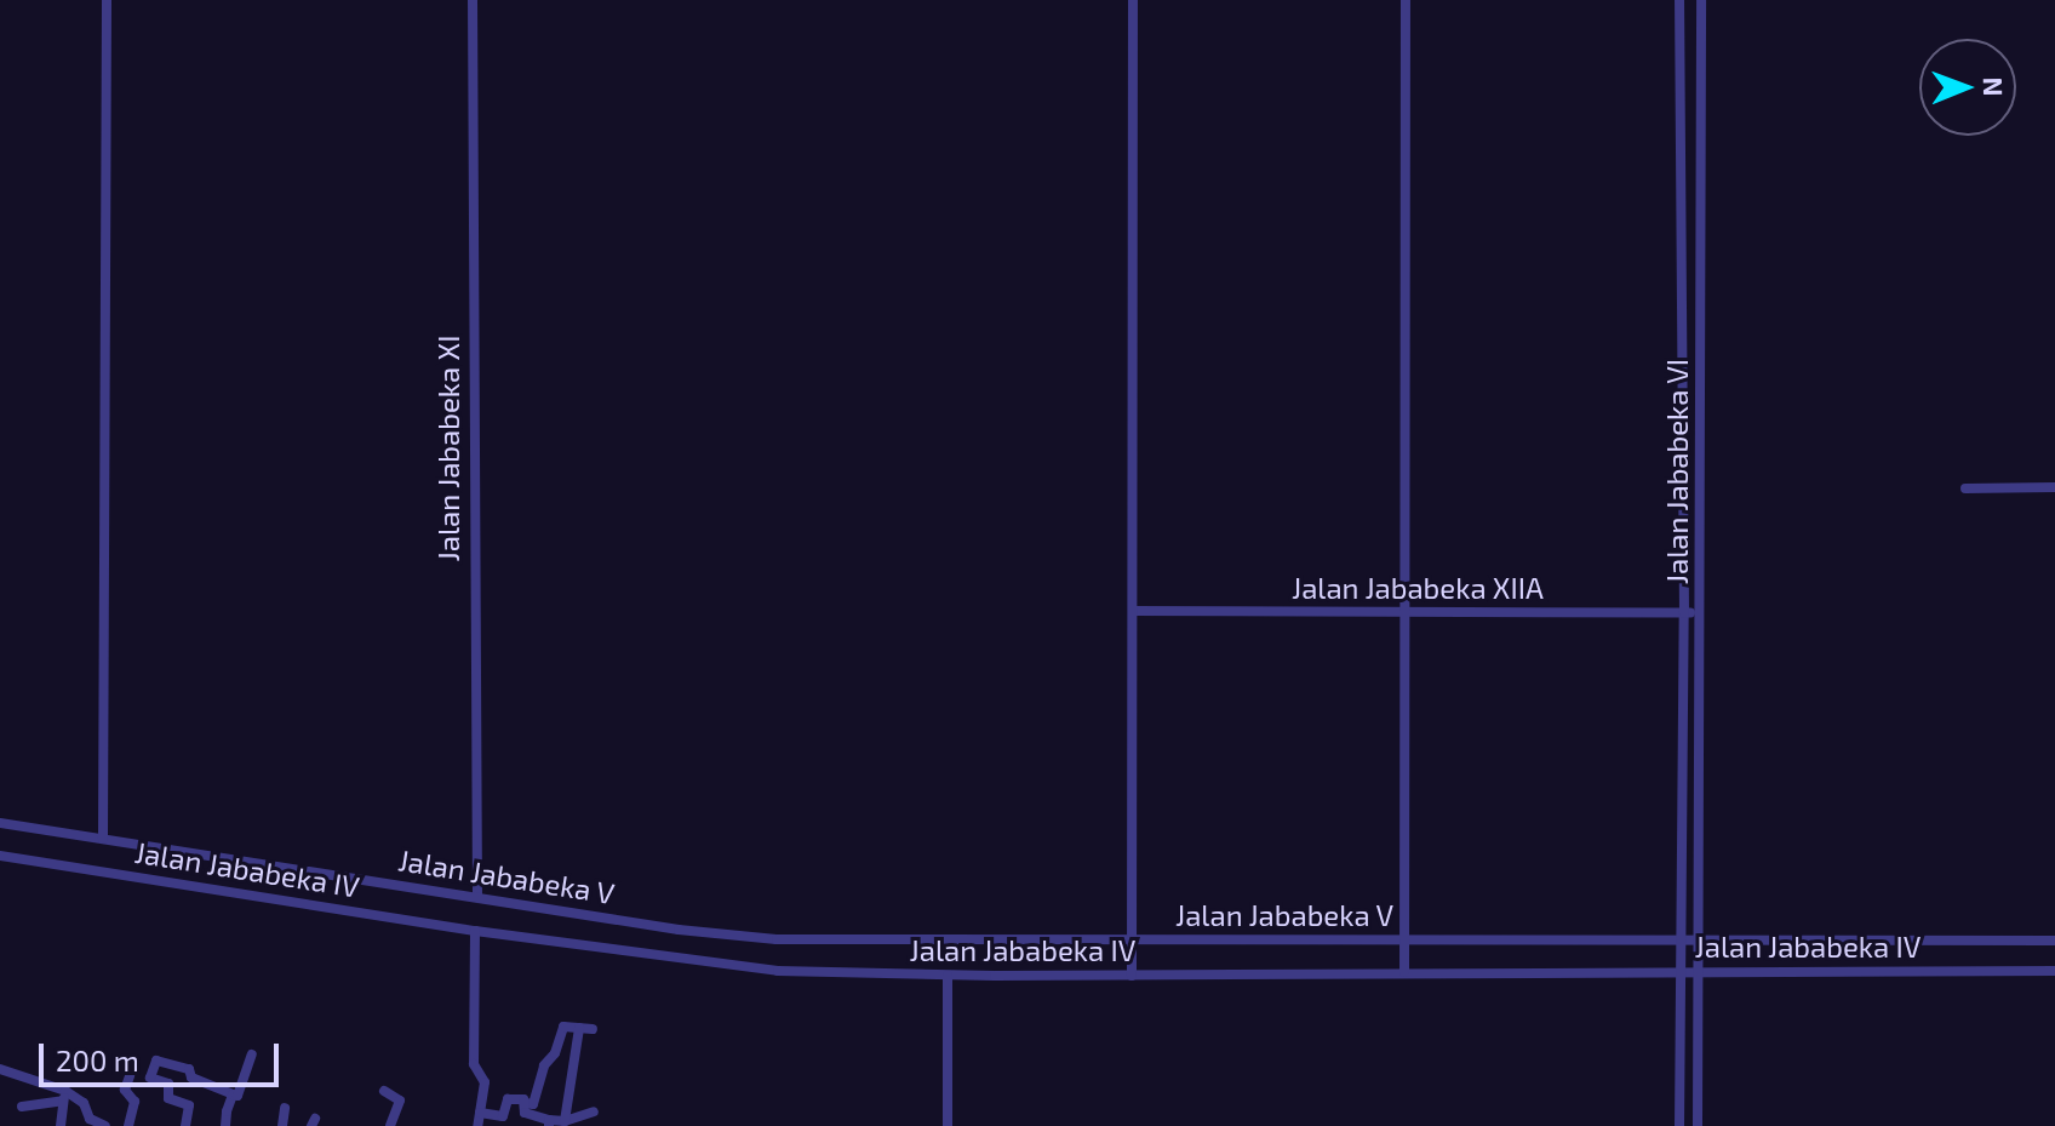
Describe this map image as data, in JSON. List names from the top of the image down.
{
  "streets": {
    "street": [
      "Jalan Jababeka XI",
      "Jalan Jababeka VI",
      "Jalan Jababeka XIIA",
      "Jalan Jababeka IV",
      "Jalan Jababeka V"
    ]
  },
  "crossings": [
    ["Jalan Jababeka XI", "Jalan Jababeka V"],
    ["Jalan Jababeka VI", "Jalan Jababeka XIIA"],
    ["Jalan Jababeka VI", "Jalan Jababeka IV"],
    ["Jalan Jababeka VI", "Jalan Jababeka V"]
  ],
  "scale_bar": "200 m",
  "north": "right"
}
